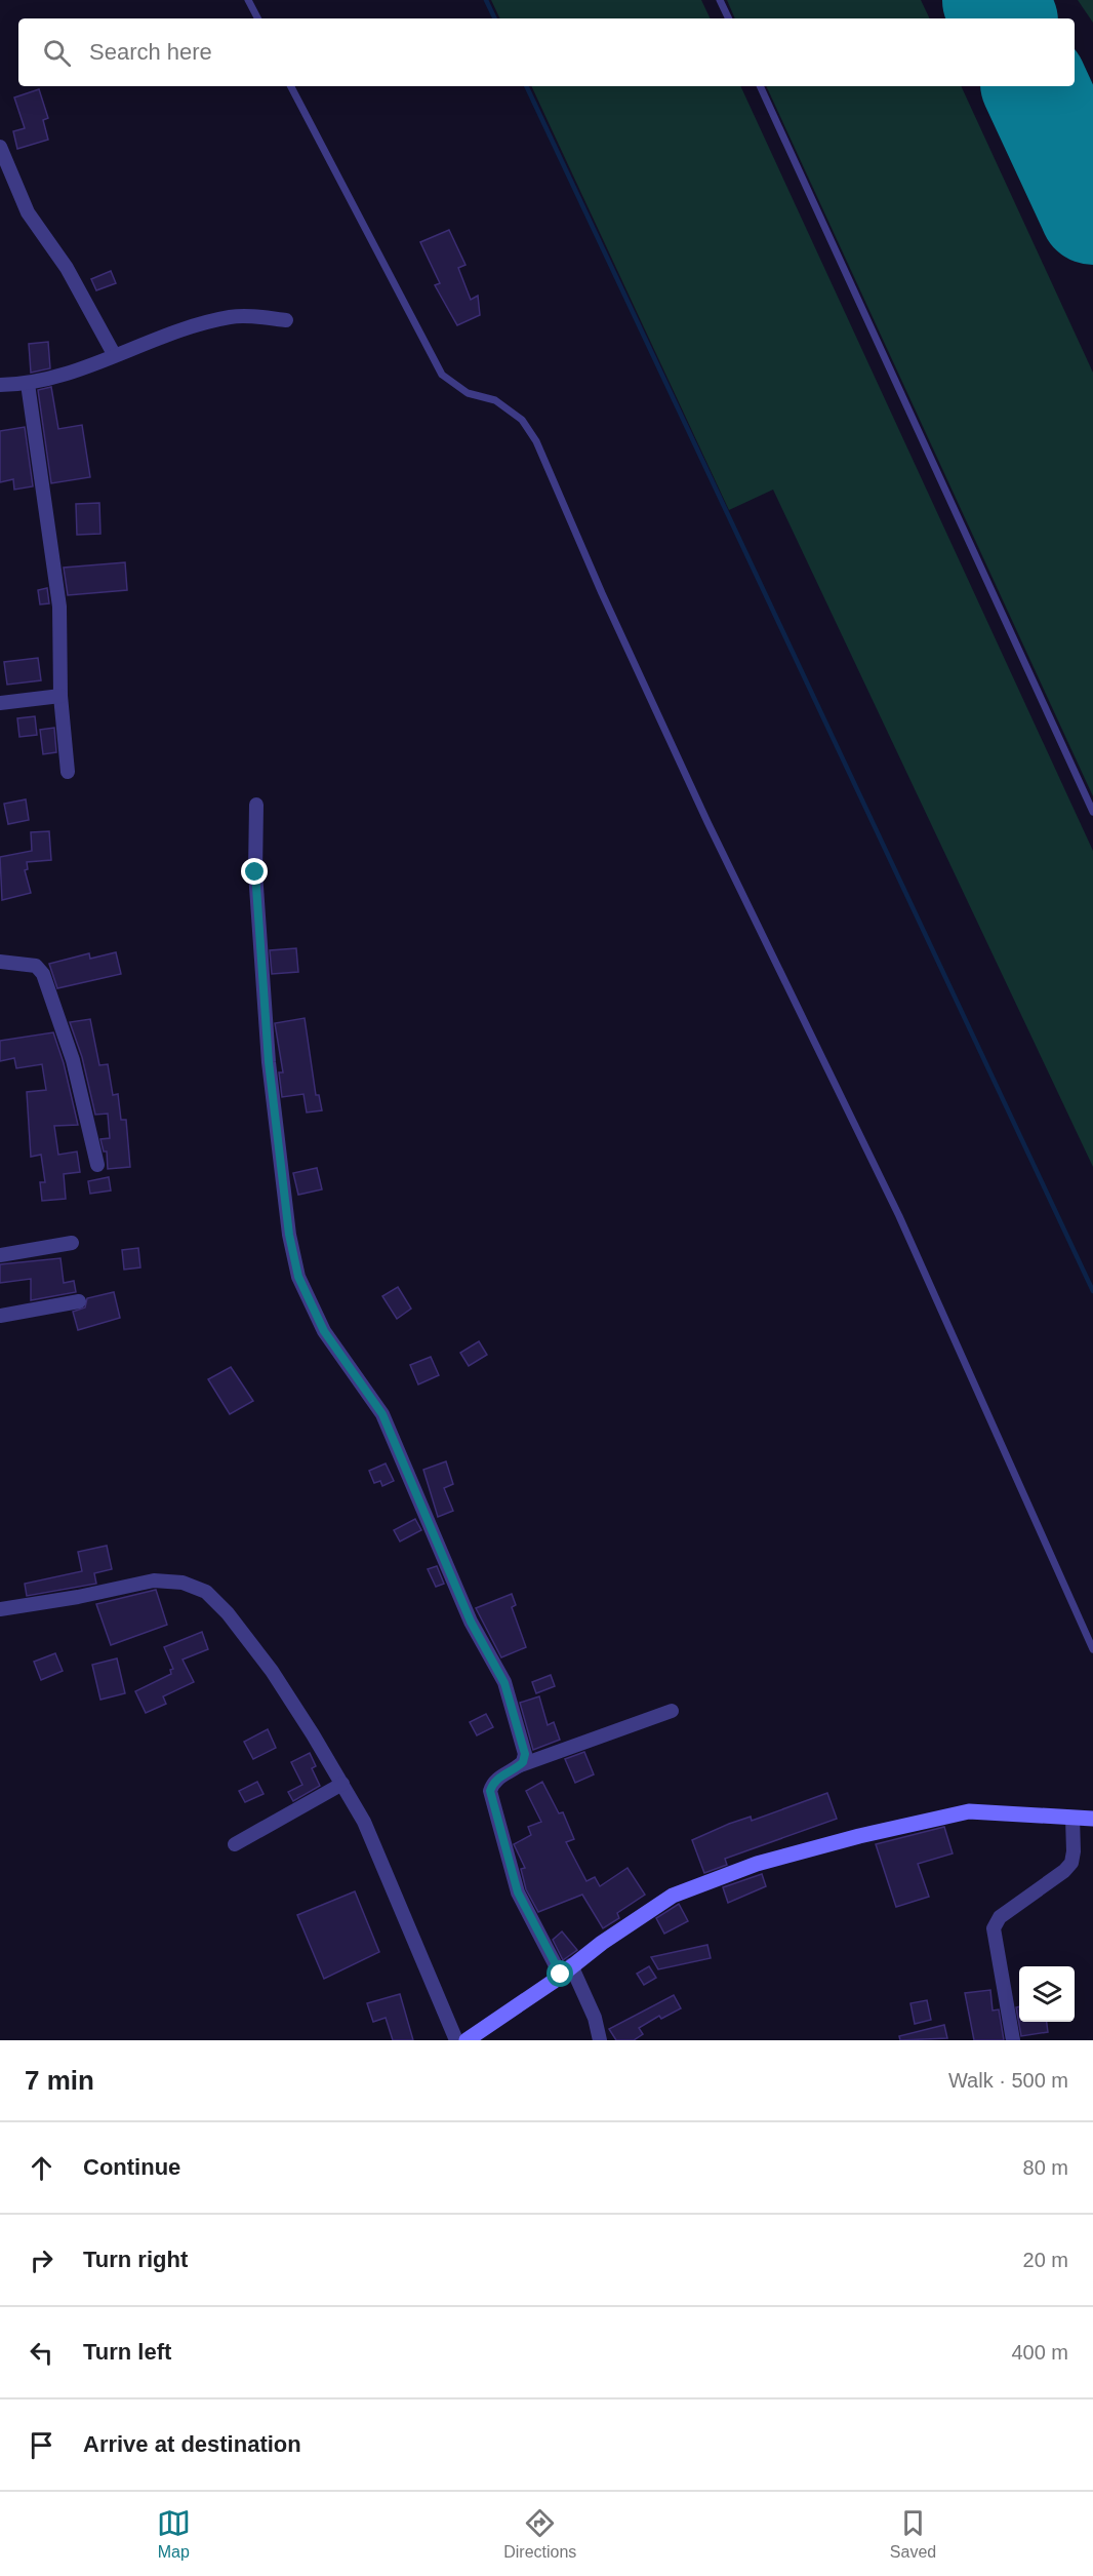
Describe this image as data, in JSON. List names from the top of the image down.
{
  "page": {
    "search": "Search here",
    "heading": ["7 min", "Walk · 500 m"],
    "list": [
      ["Continue", "80 m"],
      ["Turn right", "20 m"],
      ["Turn left", "400 m"],
      "Arrive at destination"
    ],
    "nav": ["Map", "Directions", "Saved"]
  }
}
